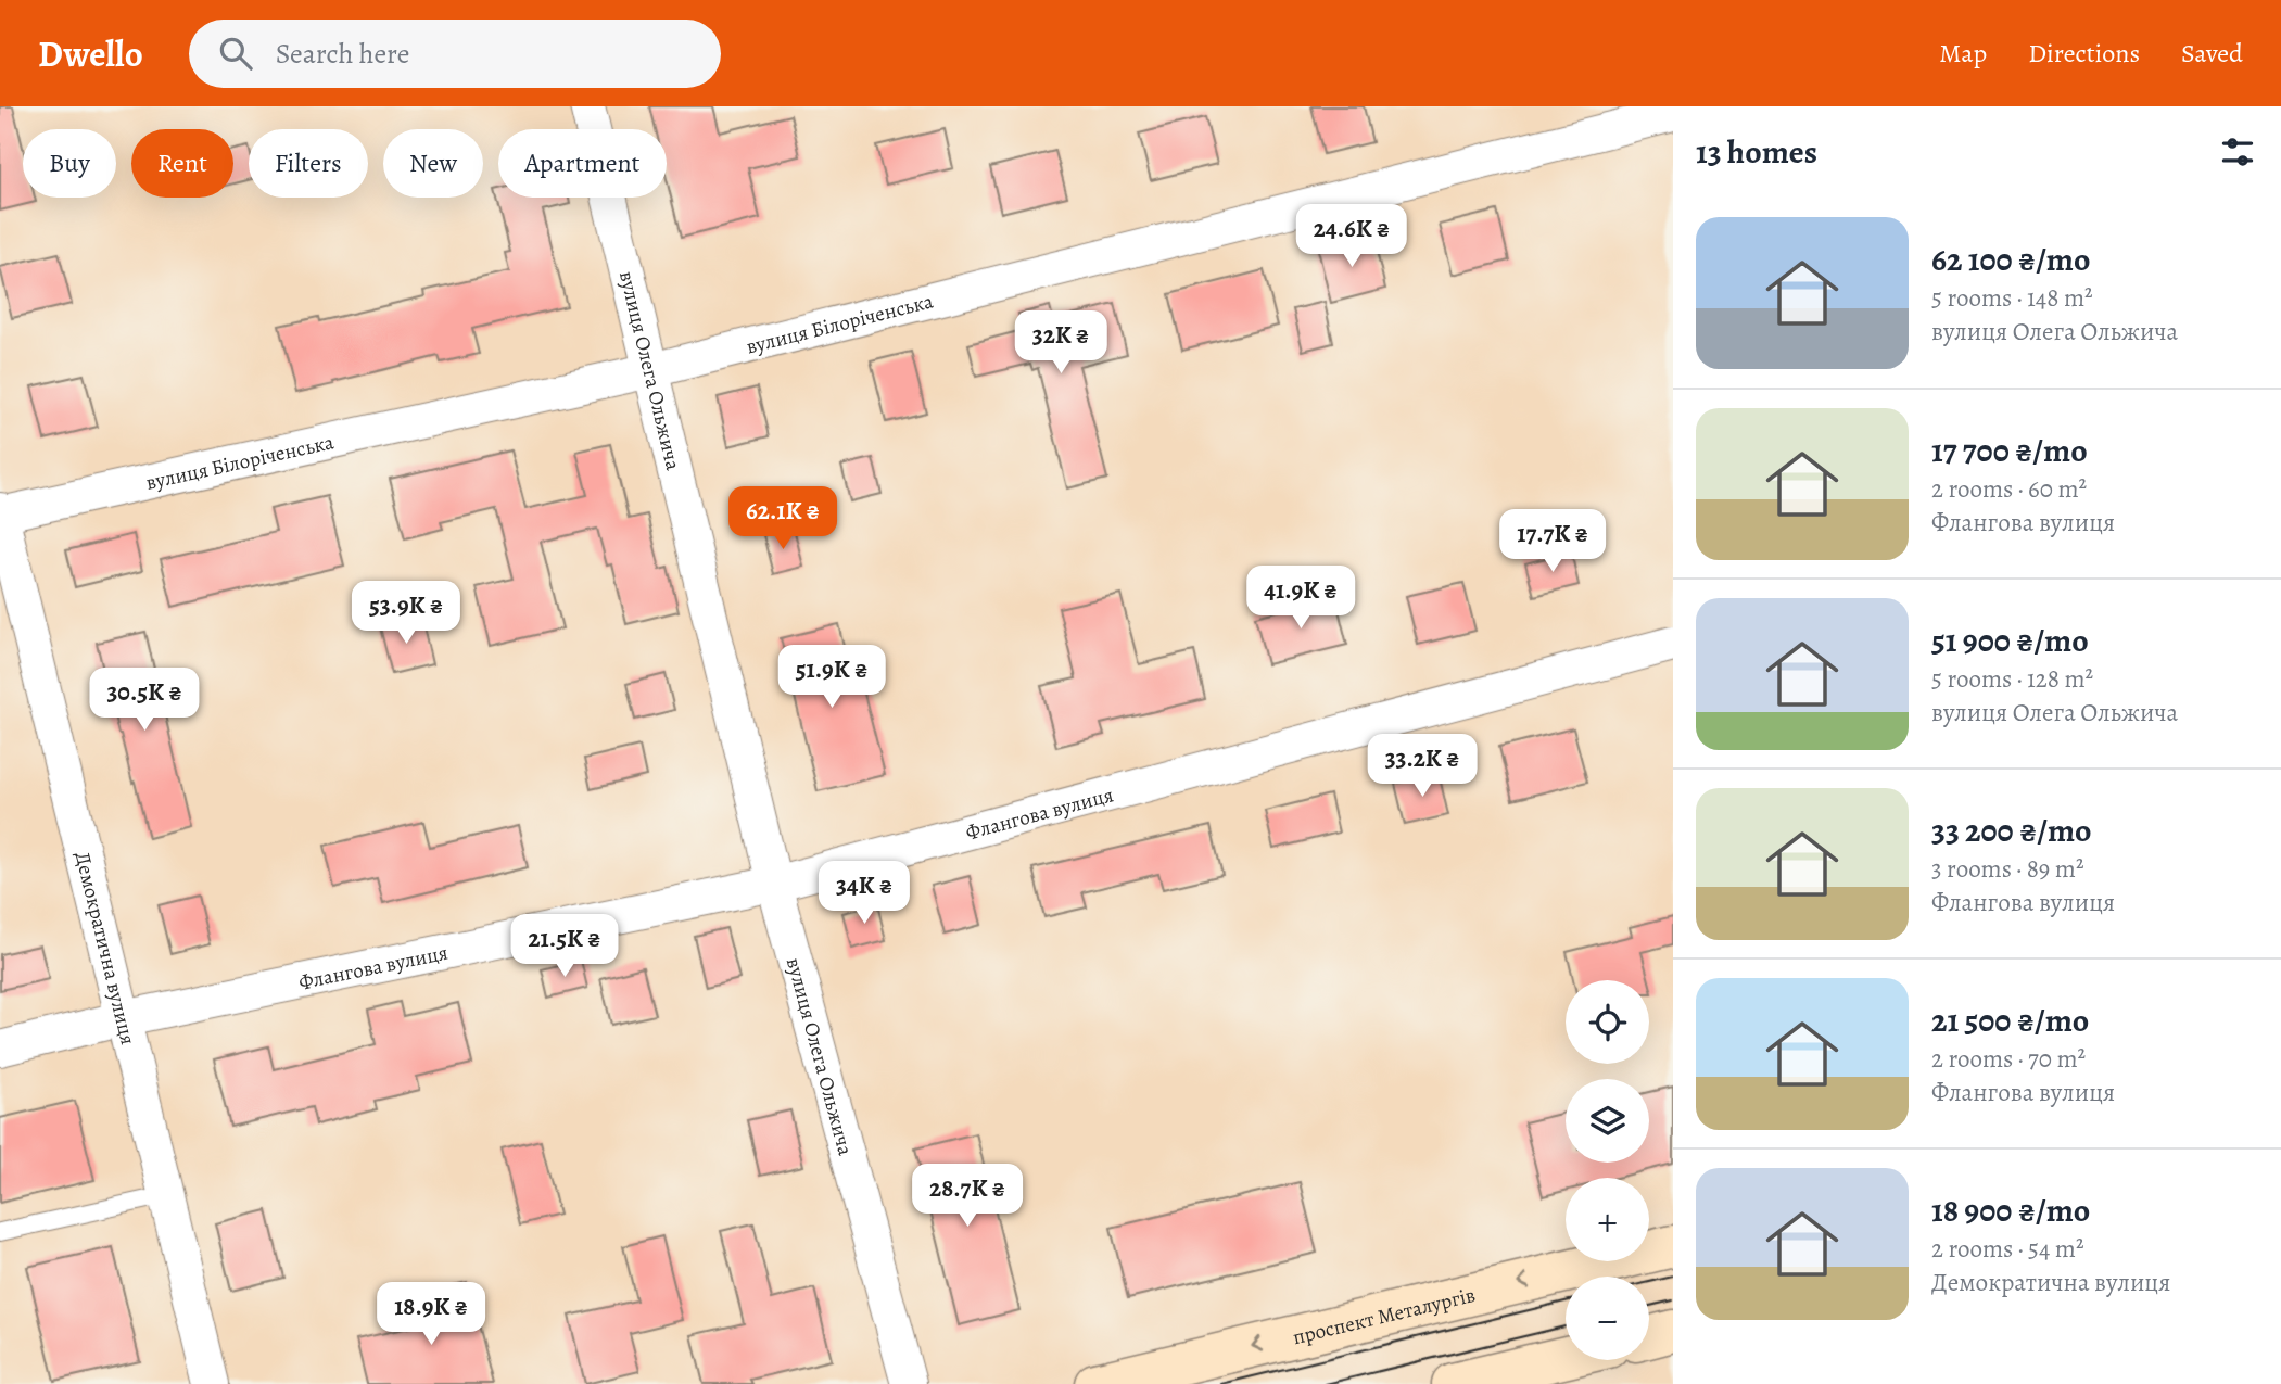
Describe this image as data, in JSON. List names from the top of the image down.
{
  "streets": {
    "main road": ["проспект Металургів"],
    "street": [
      "вулиця Білоріченська",
      "вулиця Олега Ольжича",
      "Флангова вулиця",
      "Демократична вулиця"
    ]
  },
  "crossings": [
    ["вулиця Білоріченська", "вулиця Олега Ольжича"],
    ["вулиця Білоріченська", "Демократична вулиця"],
    ["вулиця Олега Ольжича", "Флангова вулиця"],
    ["Флангова вулиця", "Демократична вулиця"]
  ],
  "one_way": ["проспект Металургів"],
  "page": {
    "header": "Dwello",
    "search": "Search here",
    "nav": ["Map", "Directions", "Saved"],
    "heading": "13 homes",
    "chip": [
      "Buy",
      "Rent",
      "Filters",
      "New",
      "Apartment"
    ],
    "list": [
      {
        "name": "62 100 ₴/mo",
        "note": "5 rooms · 148 m² · вулиця Олега Ольжича"
      },
      {
        "name": "17 700 ₴/mo",
        "note": "2 rooms · 60 m² · Флангова вулиця"
      },
      {
        "name": "51 900 ₴/mo",
        "note": "5 rooms · 128 m² · вулиця Олега Ольжича"
      },
      {
        "name": "33 200 ₴/mo",
        "note": "3 rooms · 89 m² · Флангова вулиця"
      },
      {
        "name": "21 500 ₴/mo",
        "note": "2 rooms · 70 m² · Флангова вулиця"
      },
      {
        "name": "18 900 ₴/mo",
        "note": "2 rooms · 54 m² · Демократична вулиця"
      }
    ],
    "price": [
      "24.6K ₴",
      "32K ₴",
      "62.1K ₴",
      "17.7K ₴",
      "41.9K ₴",
      "53.9K ₴",
      "51.9K ₴",
      "30.5K ₴",
      "33.2K ₴",
      "34K ₴",
      "21.5K ₴",
      "28.7K ₴",
      "18.9K ₴"
    ],
    "map_buttons": ["+", "−"]
  }
}
